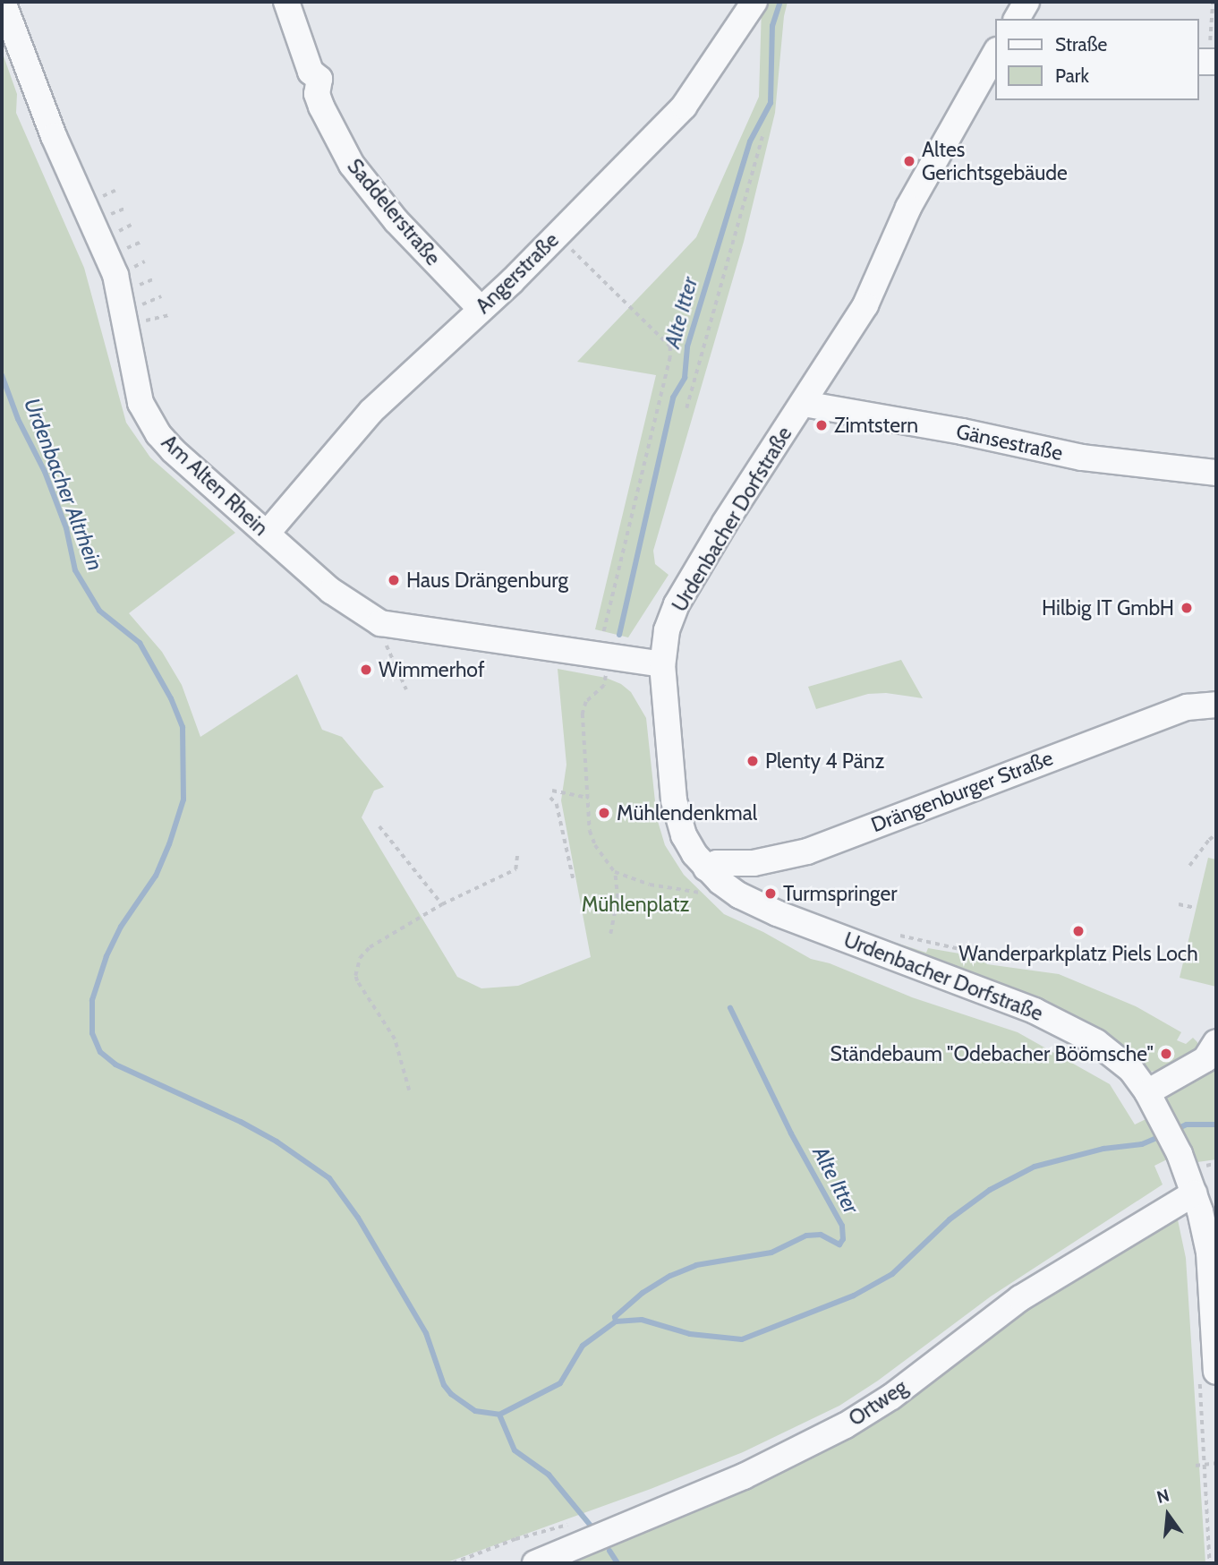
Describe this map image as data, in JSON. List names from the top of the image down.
{
  "streets": {
    "street": [
      "Saddelerstraße",
      "Angerstraße",
      "Gänsestraße",
      "Am Alten Rhein",
      "Urdenbacher Dorfstraße",
      "Drängenburger Straße",
      "Ortweg"
    ]
  },
  "crossings": [
    ["Saddelerstraße", "Angerstraße"],
    ["Angerstraße", "Am Alten Rhein"],
    ["Gänsestraße", "Urdenbacher Dorfstraße"],
    ["Am Alten Rhein", "Urdenbacher Dorfstraße"],
    ["Urdenbacher Dorfstraße", "Drängenburger Straße"],
    ["Urdenbacher Dorfstraße", "Ortweg"]
  ],
  "water": ["Alte Itter", "Urdenbacher Altrhein"],
  "parks": ["Mühlenplatz"],
  "places": [
    "Altes Gerichtsgebäude",
    "Zimtstern",
    "Haus Drängenburg",
    "Hilbig IT GmbH",
    "Wimmerhof",
    "Plenty 4 Pänz",
    "Mühlendenkmal",
    "Turmspringer",
    "Wanderparkplatz Piels Loch",
    "Ständebaum \"Odebacher Böömsche\""
  ],
  "legend": ["Straße", "Park"],
  "north": "top"
}
